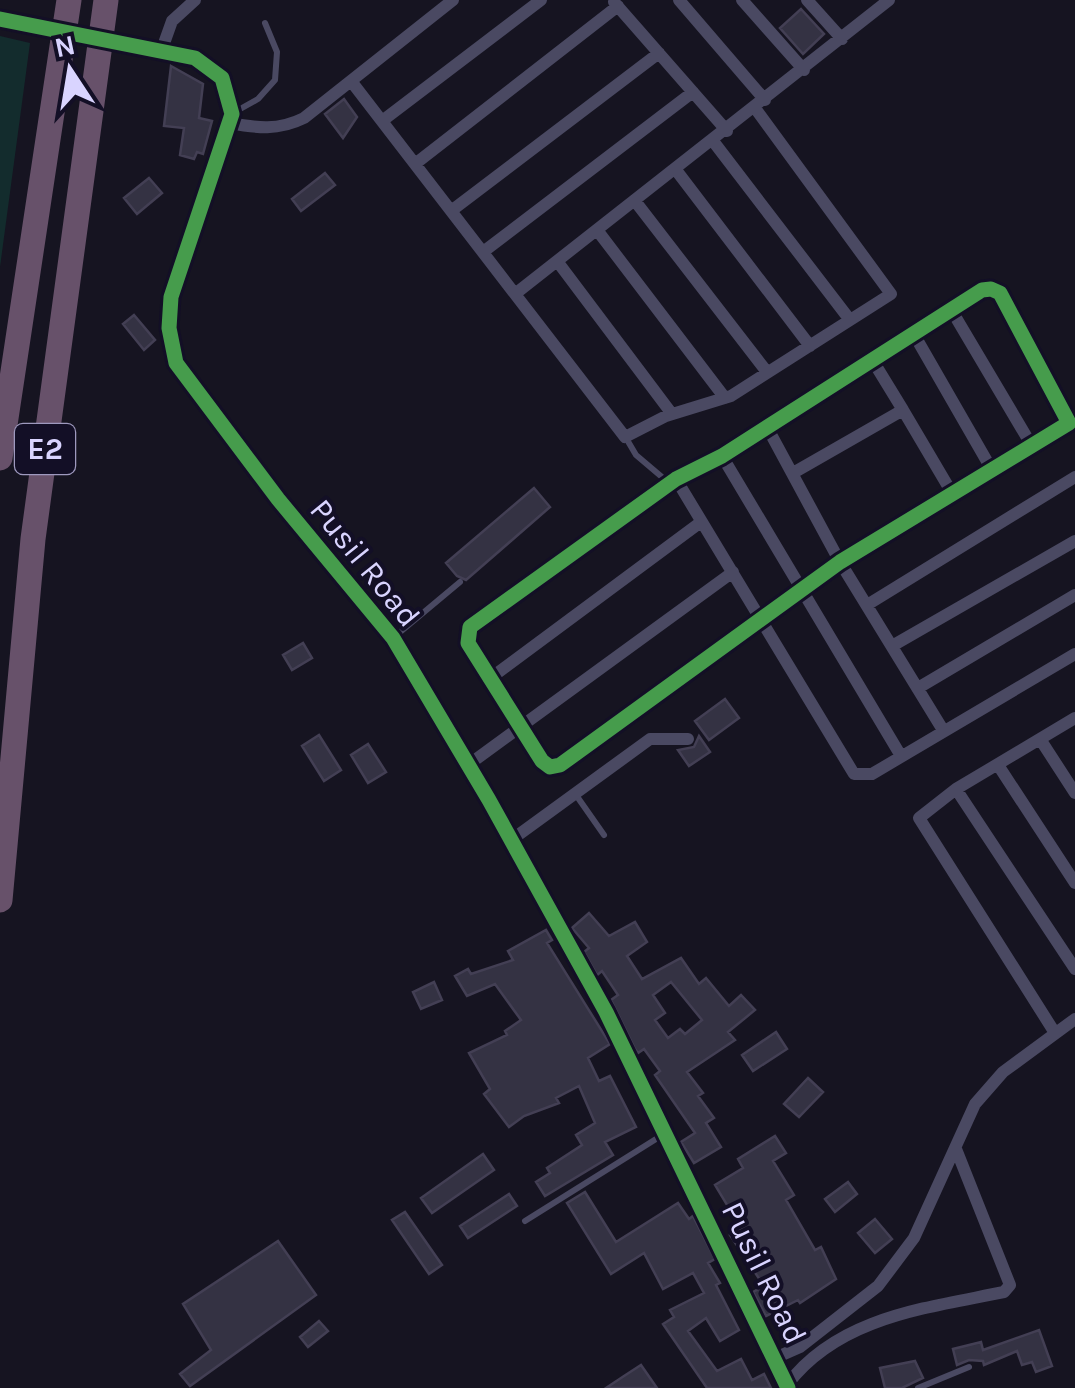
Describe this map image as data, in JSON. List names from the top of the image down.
{
  "streets": {
    "highway": ["E2"],
    "street": ["Pusil Road"]
  },
  "north": "top"
}
